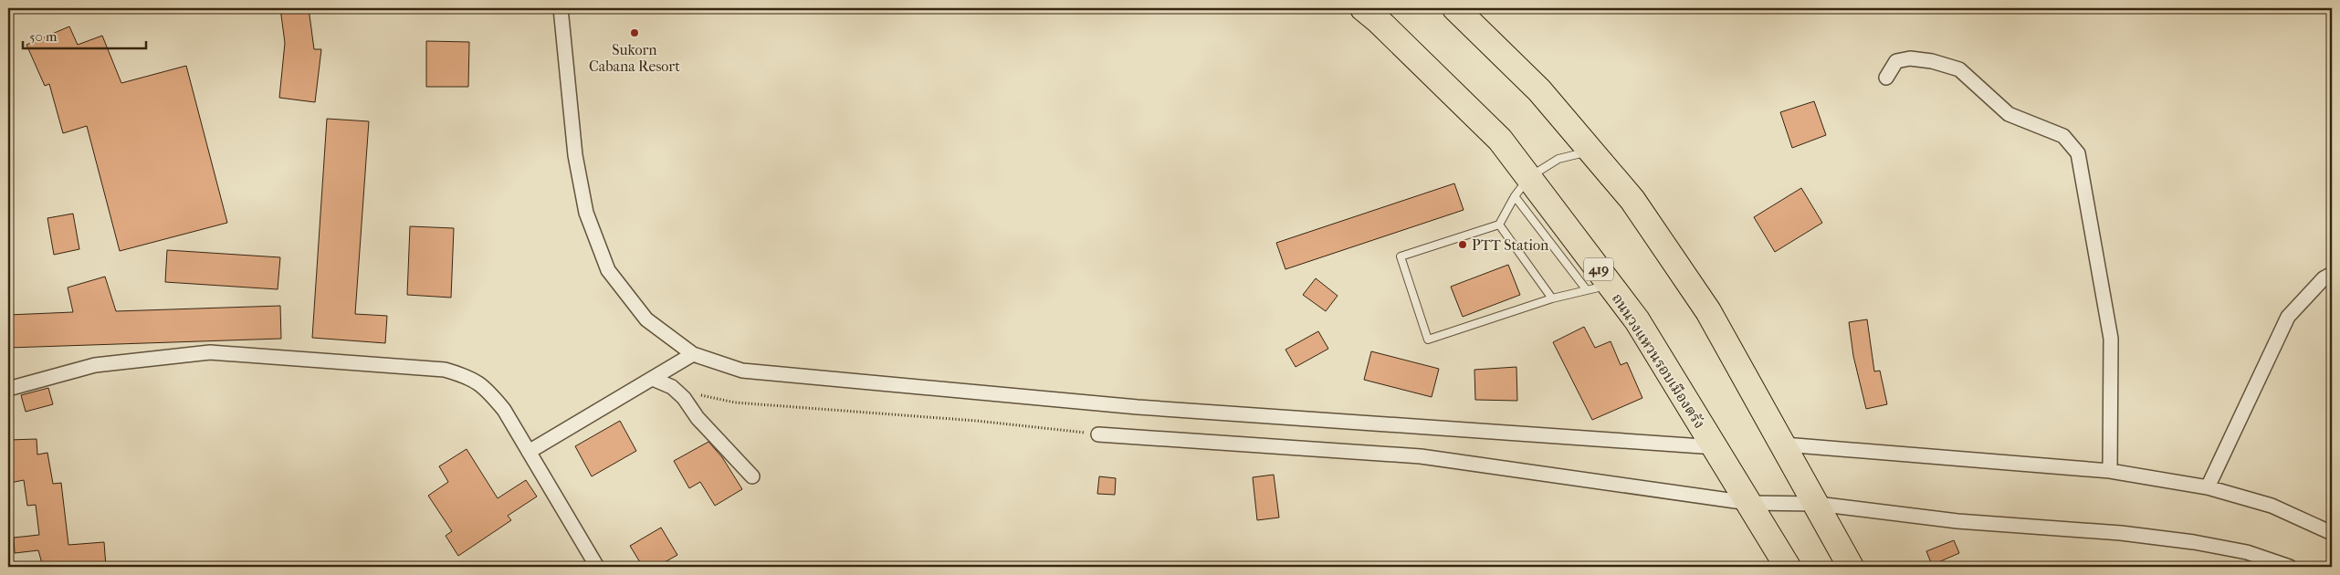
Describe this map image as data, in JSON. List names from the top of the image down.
{
  "streets": {
    "highway": ["419", "ถนนวงแหวนรอบเมืองตรัง"]
  },
  "places": ["Sukorn Cabana Resort", "PTT Station"],
  "scale_bar": "50 m"
}
